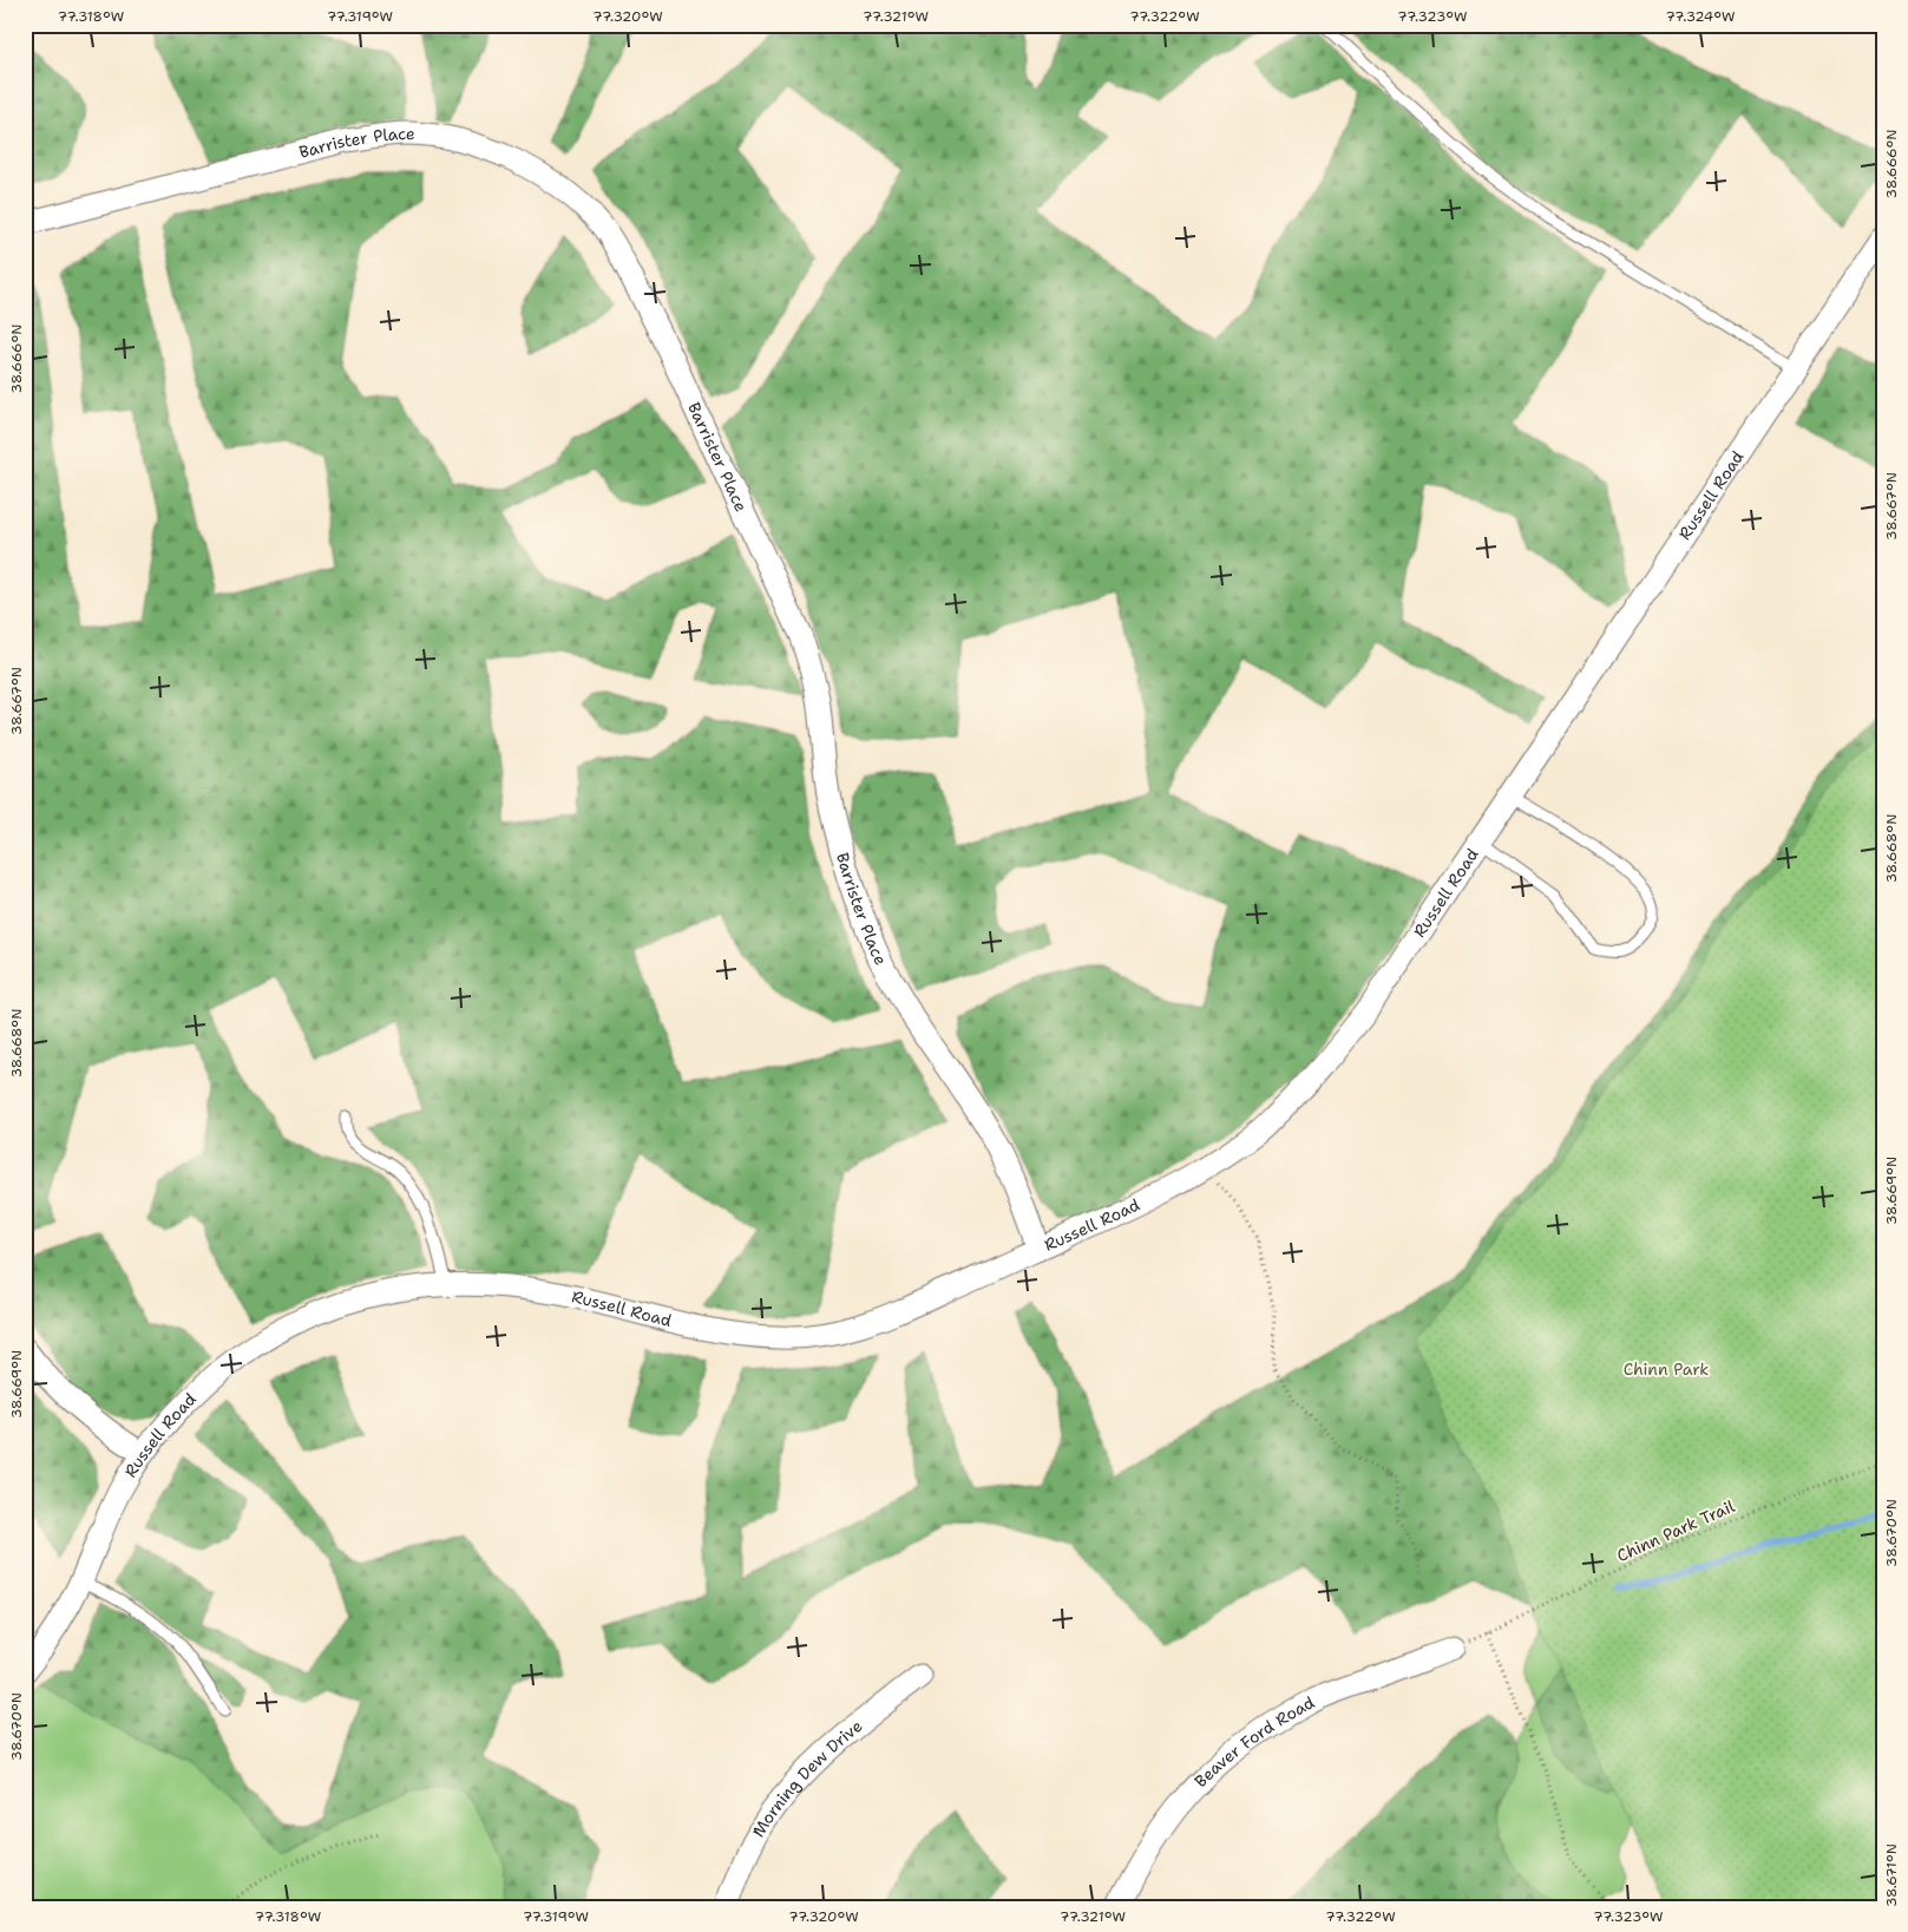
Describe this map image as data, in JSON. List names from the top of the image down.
{
  "streets": {
    "street": [
      "Barrister Place",
      "Russell Road",
      "Beaver Ford Road",
      "Morning Dew Drive"
    ],
    "path": ["Chinn Park Trail"]
  },
  "crossings": [
    ["Barrister Place", "Russell Road"],
    ["Chinn Park Trail", "Beaver Ford Road"]
  ],
  "parks": ["Chinn Park"],
  "coordinates": [
    "77.318°W",
    "77.319°W",
    "77.320°W",
    "77.321°W",
    "77.322°W",
    "77.323°W",
    "77.324°W",
    "38.666°N",
    "38.667°N",
    "38.668°N",
    "38.669°N",
    "38.670°N",
    "38.671°N"
  ]
}
